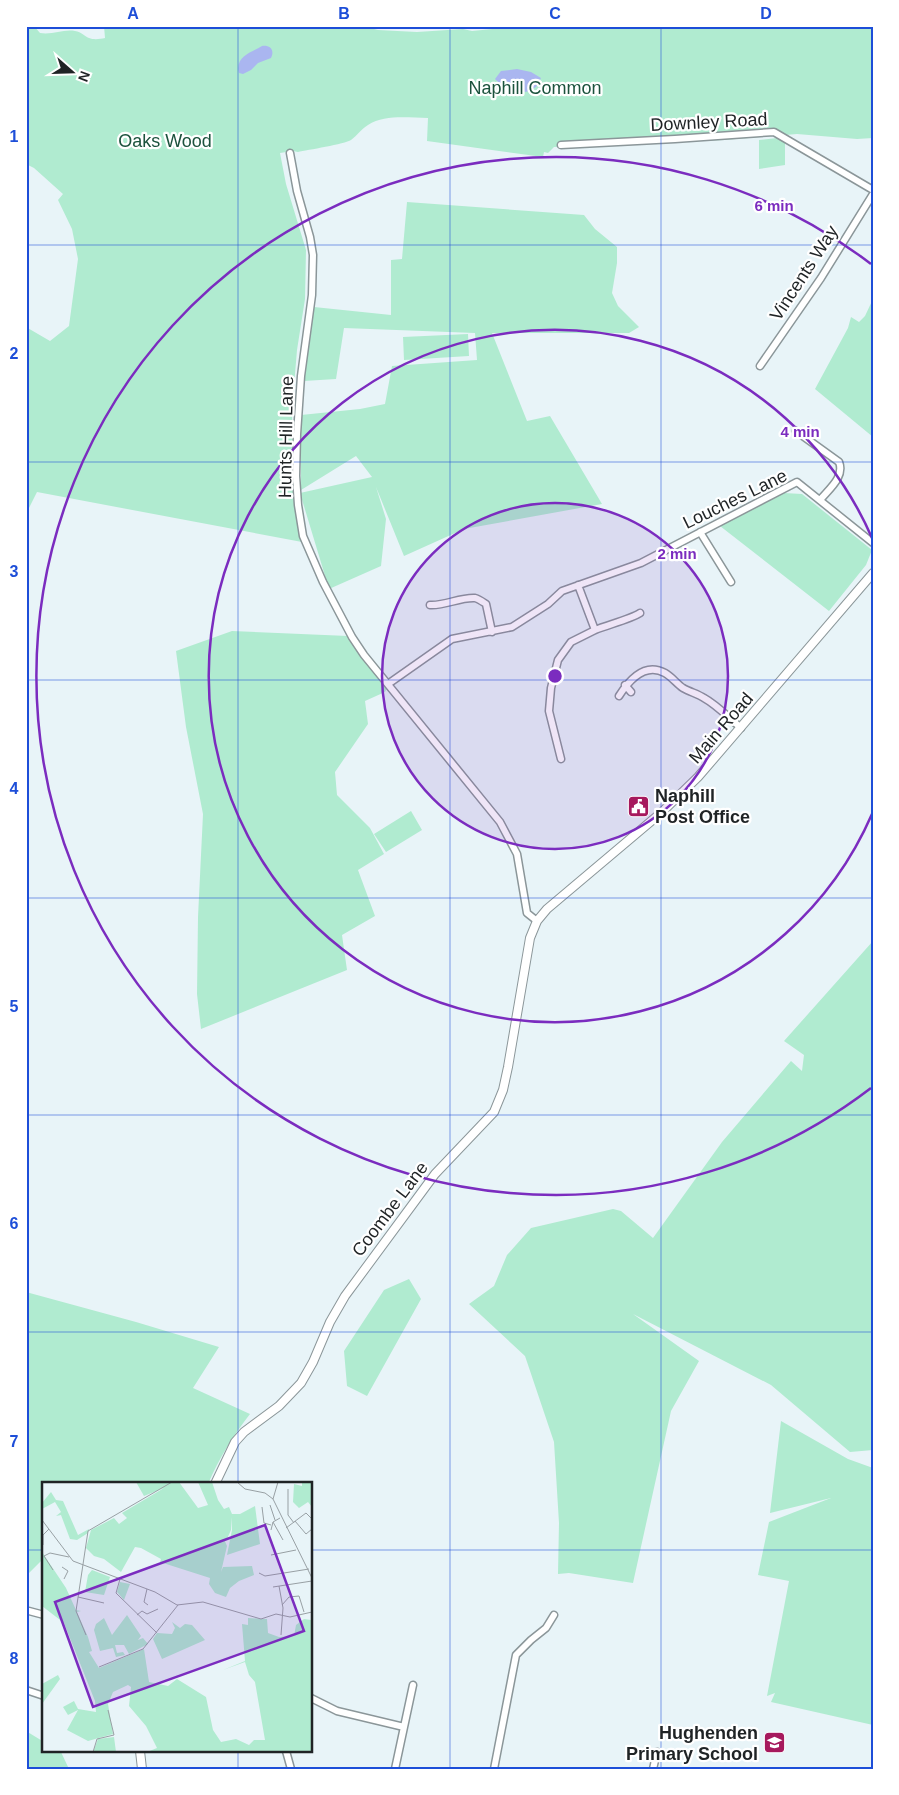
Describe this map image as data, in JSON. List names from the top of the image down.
{
  "streets": {
    "street": [
      "Downley Road",
      "Vincents Way",
      "Hunts Hill Lane",
      "Louches Lane",
      "Main Road",
      "Coombe Lane"
    ]
  },
  "crossings": [
    ["Downley Road", "Vincents Way"],
    ["Hunts Hill Lane", "Louches Lane"],
    ["Hunts Hill Lane", "Main Road"],
    ["Hunts Hill Lane", "Coombe Lane"],
    ["Main Road", "Coombe Lane"]
  ],
  "parks": ["Naphill Common", "Oaks Wood"],
  "places": {
    "public building": ["Naphill Post Office"],
    "school or university": ["Hughenden Primary School"]
  },
  "north": "right",
  "grid": {
    "columns": [
      "A",
      "B",
      "C",
      "D"
    ],
    "rows": [
      "1",
      "2",
      "3",
      "4",
      "5",
      "6",
      "7",
      "8"
    ]
  },
  "rings": ["6 min", "4 min", "2 min"]
}
